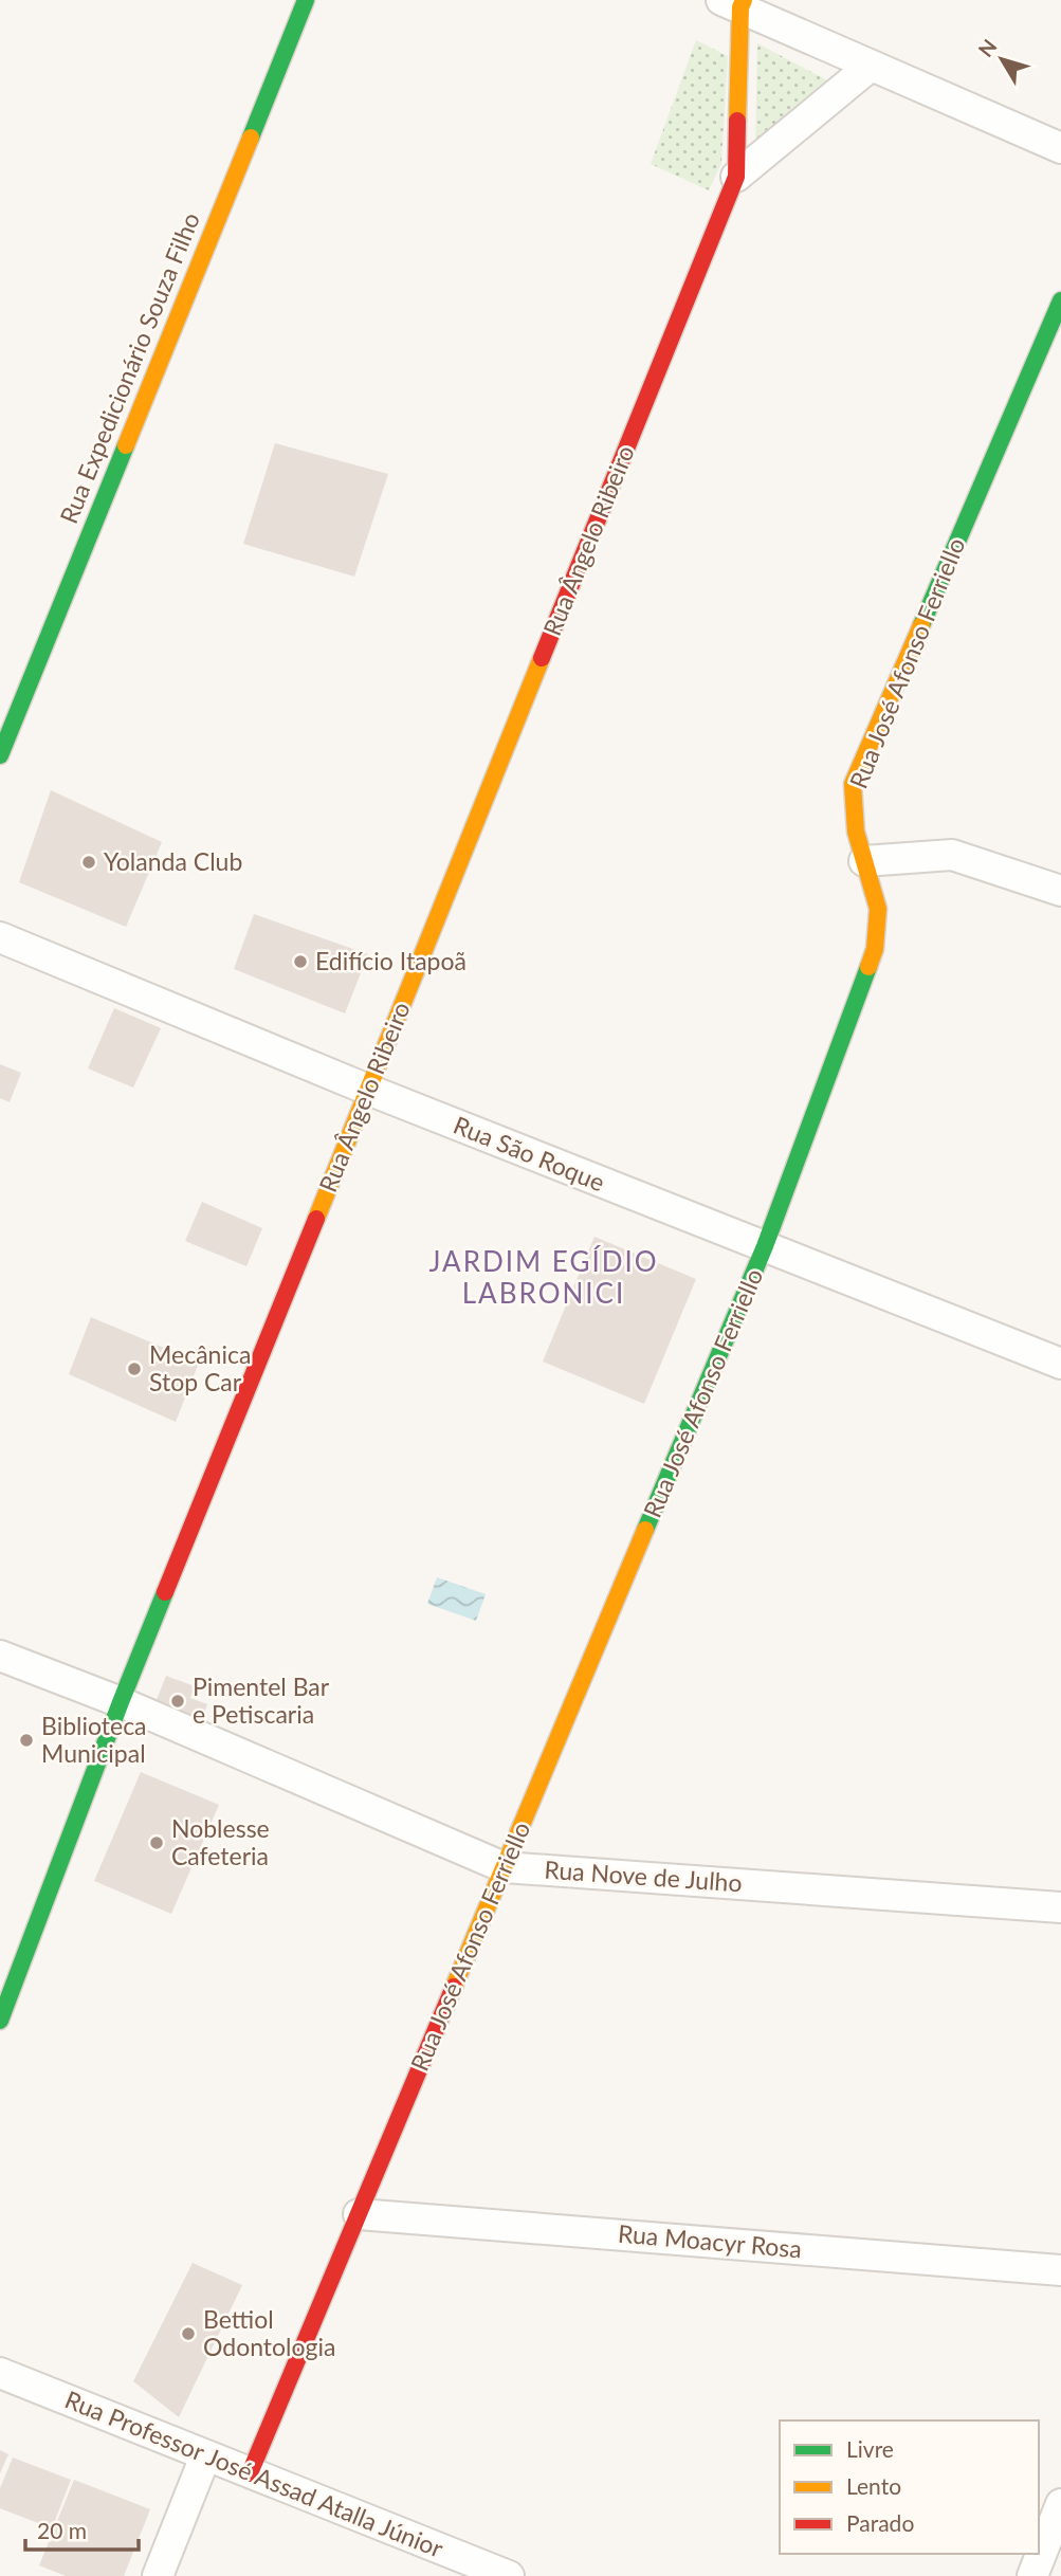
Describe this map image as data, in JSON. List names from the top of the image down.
{
  "streets": {
    "street": [
      "Rua Expedicionário Souza Filho",
      "Rua Ângelo Ribeiro",
      "Rua José Afonso Ferriello",
      "Rua São Roque",
      "Rua Nove de Julho",
      "Rua Moacyr Rosa",
      "Rua Professor José Assad Atalla Júnior"
    ]
  },
  "crossings": [
    ["Rua Ângelo Ribeiro", "Rua São Roque"],
    ["Rua Ângelo Ribeiro", "Rua Nove de Julho"],
    ["Rua José Afonso Ferriello", "Rua São Roque"],
    ["Rua José Afonso Ferriello", "Rua Nove de Julho"],
    ["Rua José Afonso Ferriello", "Rua Moacyr Rosa"],
    ["Rua José Afonso Ferriello", "Rua Professor José Assad Atalla Júnior"]
  ],
  "districts": ["JARDIM EGÍDIO LABRONICI"],
  "places": [
    "Yolanda Club",
    "Edifício Itapoã",
    "Mecânica Stop Car",
    "Pimentel Bar e Petiscaria",
    "Biblioteca Municipal",
    "Noblesse Cafeteria",
    "Bettiol Odontologia"
  ],
  "legend": ["Livre", "Lento", "Parado"],
  "scale_bar": "20 m",
  "north": "top left"
}
